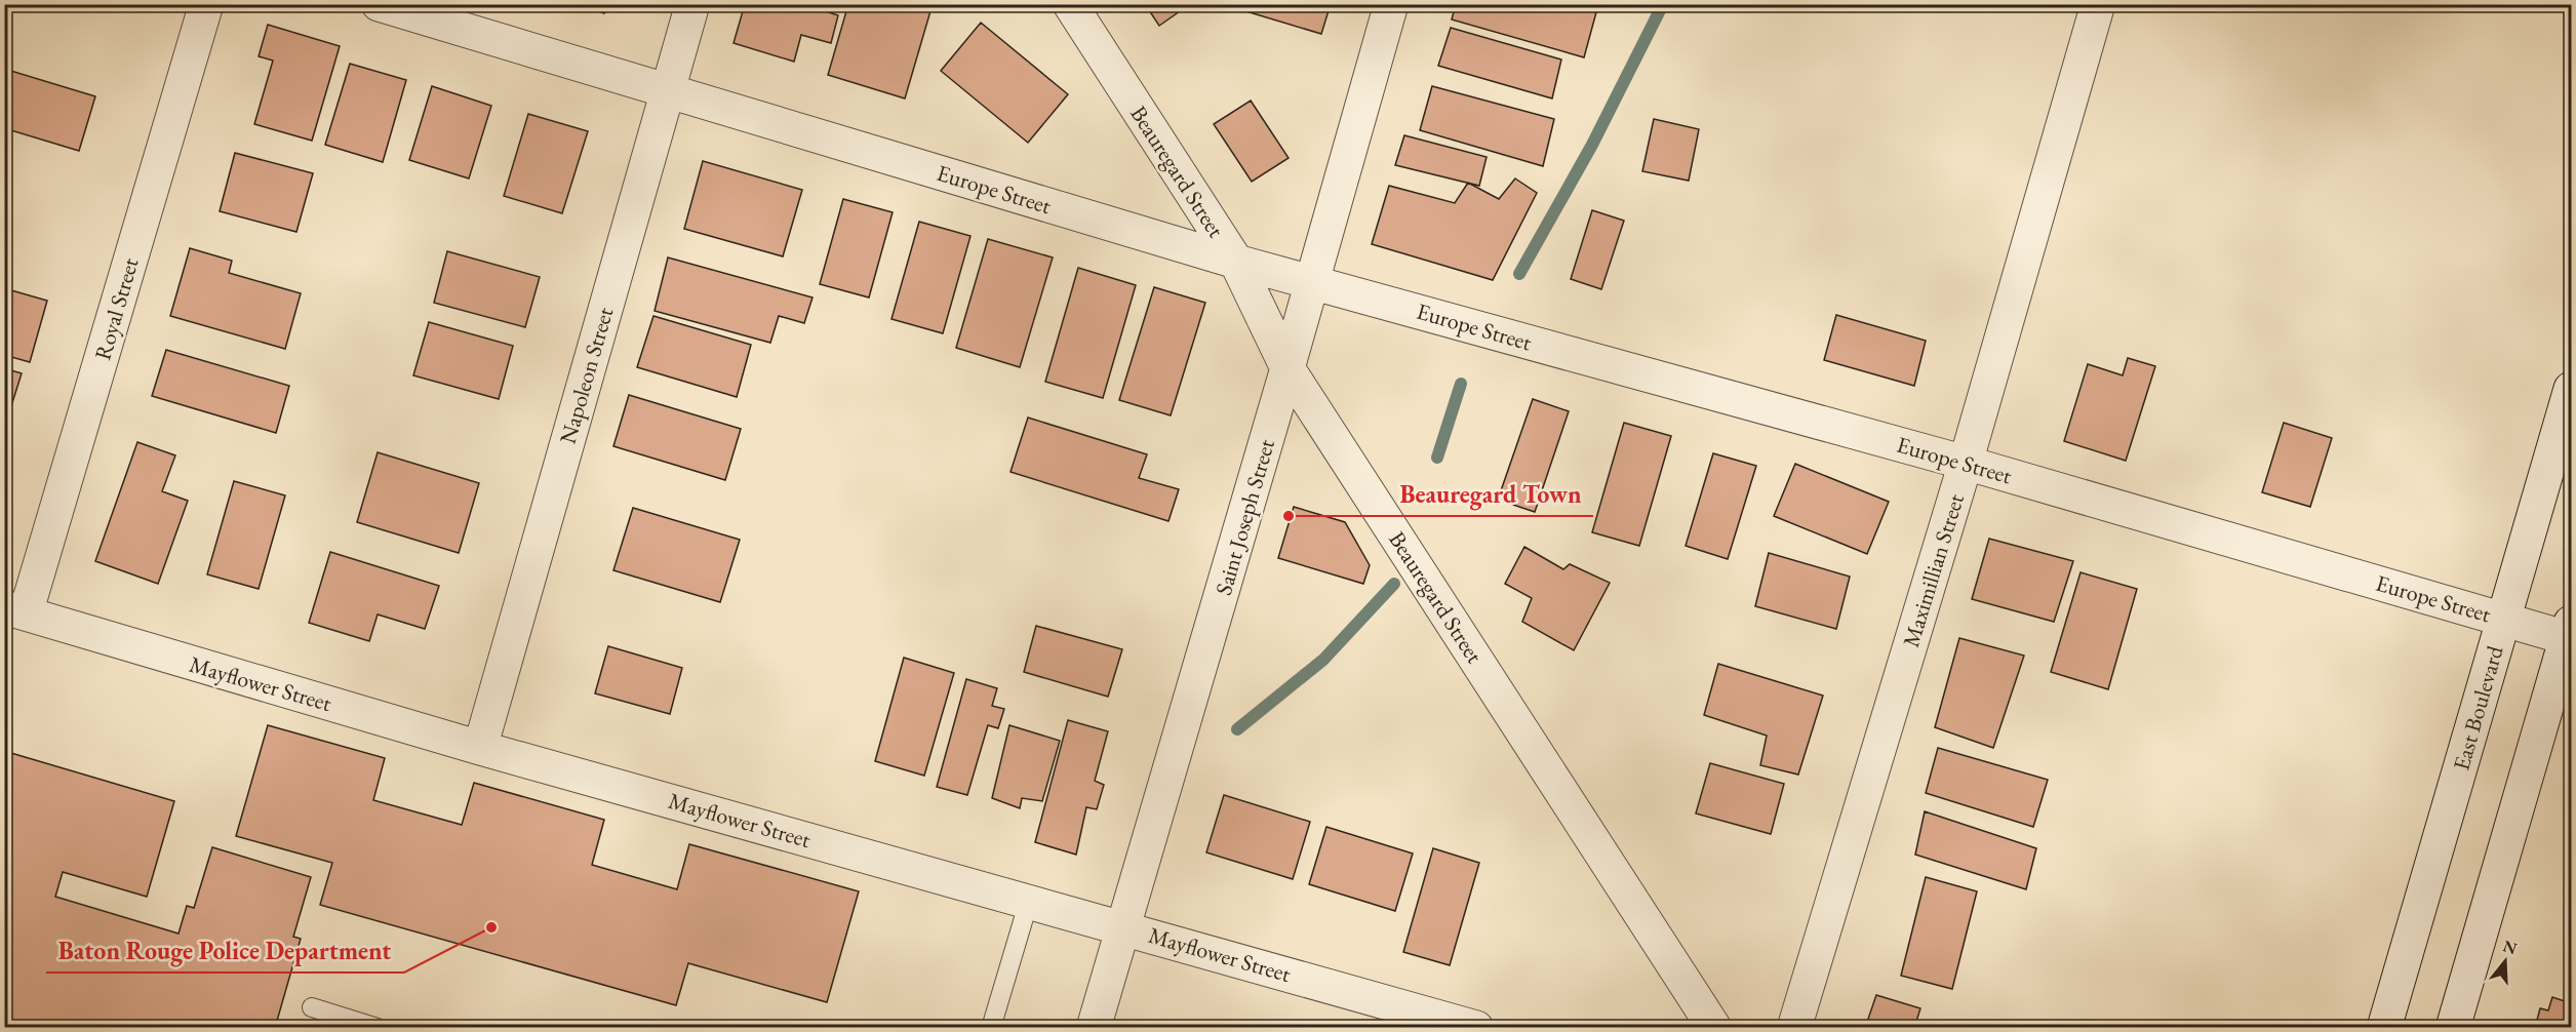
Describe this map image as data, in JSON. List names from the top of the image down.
{
  "streets": {
    "street": [
      "Beauregard Street",
      "Europe Street",
      "Royal Street",
      "Napoleon Street",
      "Saint Joseph Street",
      "Maximillian Street",
      "Mayflower Street",
      "East Boulevard"
    ]
  },
  "crossings": [
    ["Beauregard Street", "Europe Street"],
    ["Beauregard Street", "Saint Joseph Street"],
    ["Europe Street", "Napoleon Street"],
    ["Europe Street", "Saint Joseph Street"],
    ["Europe Street", "Maximillian Street"],
    ["Europe Street", "East Boulevard"],
    ["Royal Street", "Mayflower Street"],
    ["Napoleon Street", "Mayflower Street"],
    ["Saint Joseph Street", "Mayflower Street"]
  ],
  "places": ["Beauregard Town", "Baton Rouge Police Department"],
  "north": "top"
}
